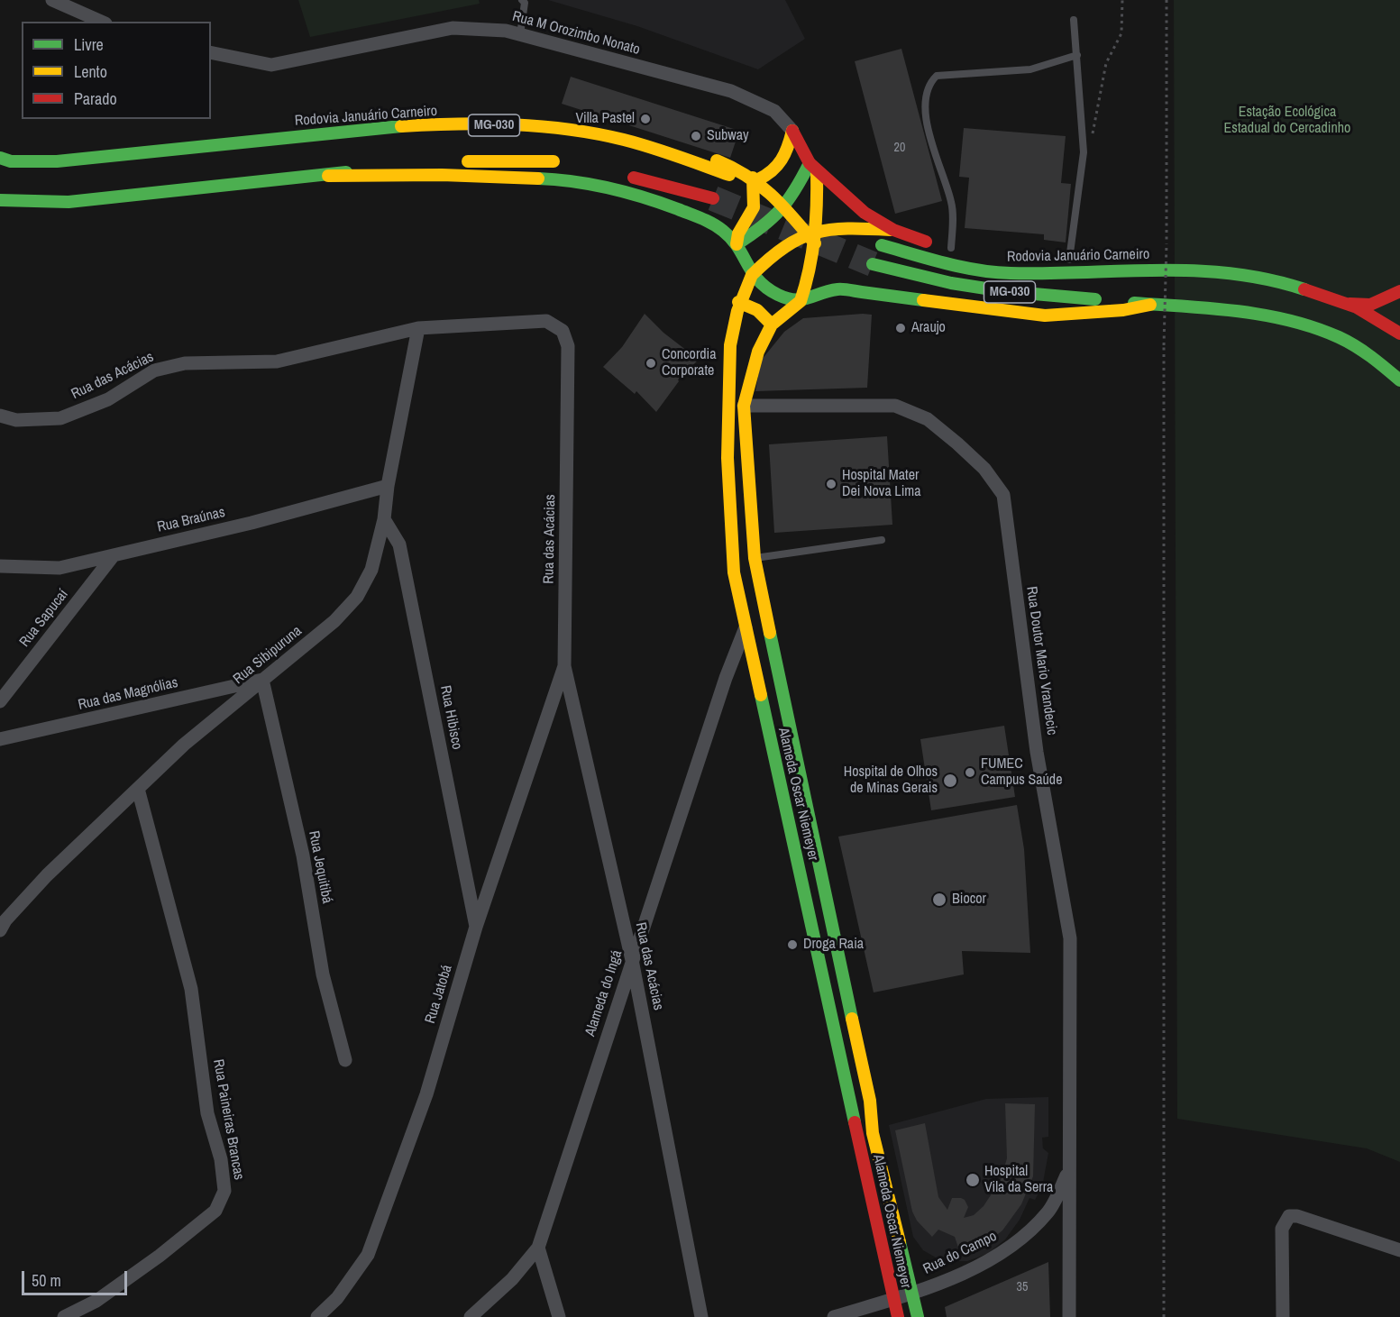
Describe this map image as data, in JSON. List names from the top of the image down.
{
  "streets": {
    "main road": ["Rodovia Januário Carneiro", "MG-030", "Alameda Oscar Niemeyer"],
    "street": [
      "Rua M Orozimbo Nonato",
      "Rua das Acácias",
      "Rua Braúnas",
      "Rua Sapucaí",
      "Rua Sibipuruna",
      "Rua Doutor Mario Vrandecic",
      "Rua das Magnólias",
      "Rua Hibisco",
      "Rua Jequitibá",
      "Alameda do Ingá",
      "Rua Jatobá",
      "Rua Paineiras Brancas",
      "Rua do Campo"
    ]
  },
  "crossings": [
    ["Rodovia Januário Carneiro", "MG-030"],
    ["Rua das Acácias", "Rua Sibipuruna"],
    ["Rua das Acácias", "Alameda do Ingá"],
    ["Rua das Acácias", "Rua Jatobá"],
    ["Rua Braúnas", "Rua Sapucaí"],
    ["Rua Braúnas", "Rua Sibipuruna"],
    ["Rua Sibipuruna", "Rua das Magnólias"],
    ["Rua Sibipuruna", "Rua Hibisco"],
    ["Rua Sibipuruna", "Rua Jequitibá"],
    ["Rua Sibipuruna", "Rua Paineiras Brancas"],
    ["Rua Doutor Mario Vrandecic", "Alameda Oscar Niemeyer"],
    ["Rua Doutor Mario Vrandecic", "Rua do Campo"],
    ["Rua das Magnólias", "Rua Jequitibá"],
    ["Rua Hibisco", "Rua Jatobá"],
    ["Alameda Oscar Niemeyer", "Alameda do Ingá"],
    ["Alameda Oscar Niemeyer", "Rua do Campo"]
  ],
  "parks": ["Estação Ecológica Estadual do Cercadinho"],
  "places": [
    "Villa Pastel",
    "Subway",
    "Araujo",
    "Concordia Corporate",
    "Hospital Mater Dei Nova Lima",
    "FUMEC Campus Saúde",
    "Hospital de Olhos de Minas Gerais",
    "Biocor",
    "Droga Raia",
    "Hospital Vila da Serra"
  ],
  "house_numbers": ["20", "35"],
  "legend": ["Livre", "Lento", "Parado"],
  "scale_bar": "50 m"
}
